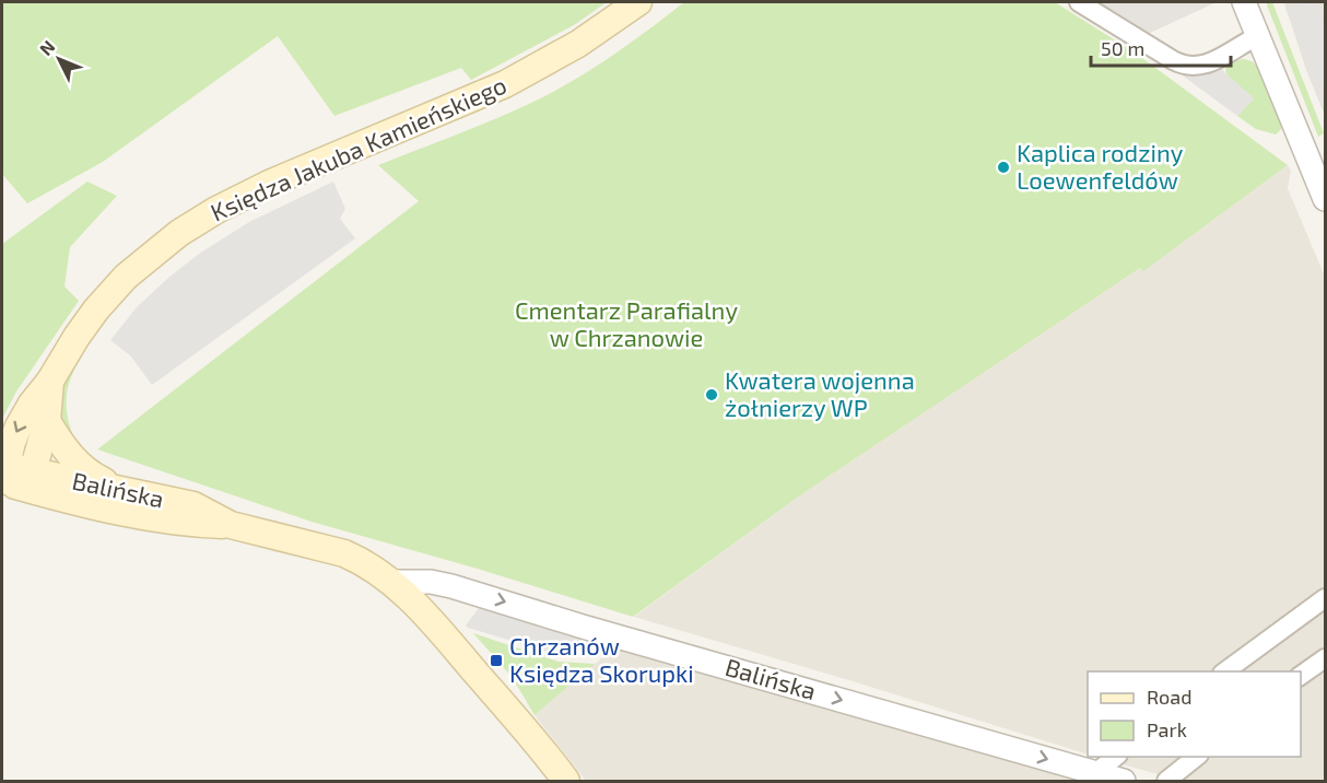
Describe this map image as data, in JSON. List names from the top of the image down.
{
  "streets": {
    "main road": ["Księdza Jakuba Kamieńskiego", "Balińska"]
  },
  "crossings": [
    ["Księdza Jakuba Kamieńskiego", "Balińska"]
  ],
  "one_way": ["Balińska"],
  "parks": ["Cmentarz Parafialny w Chrzanowie"],
  "places": {
    "other": ["Kaplica rodziny Loewenfeldów", "Kwatera wojenna żołnierzy WP"],
    "transit": ["Chrzanów Księdza Skorupki"]
  },
  "legend": ["Road", "Park"],
  "scale_bar": "50 m",
  "north": "top left"
}
